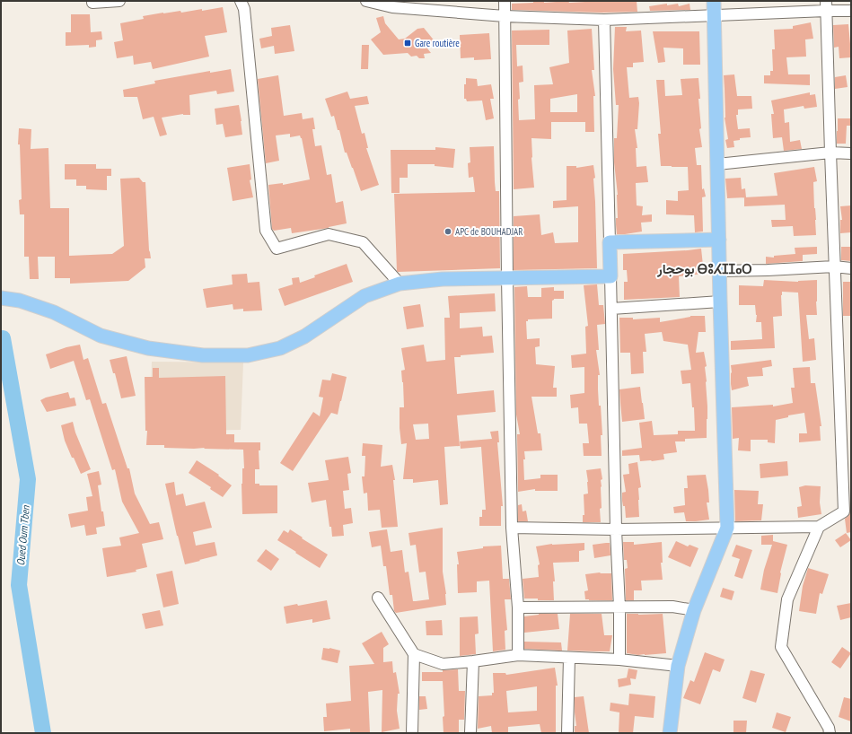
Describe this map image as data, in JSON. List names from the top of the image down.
{
  "districts": ["بوحجار ⴱⵓⵃⵊⵊⴰⵔ"],
  "water": ["Oued Oum Tben"],
  "places": {
    "transit": ["Gare routière"],
    "other": ["APC de BOUHADJAR"]
  }
}
